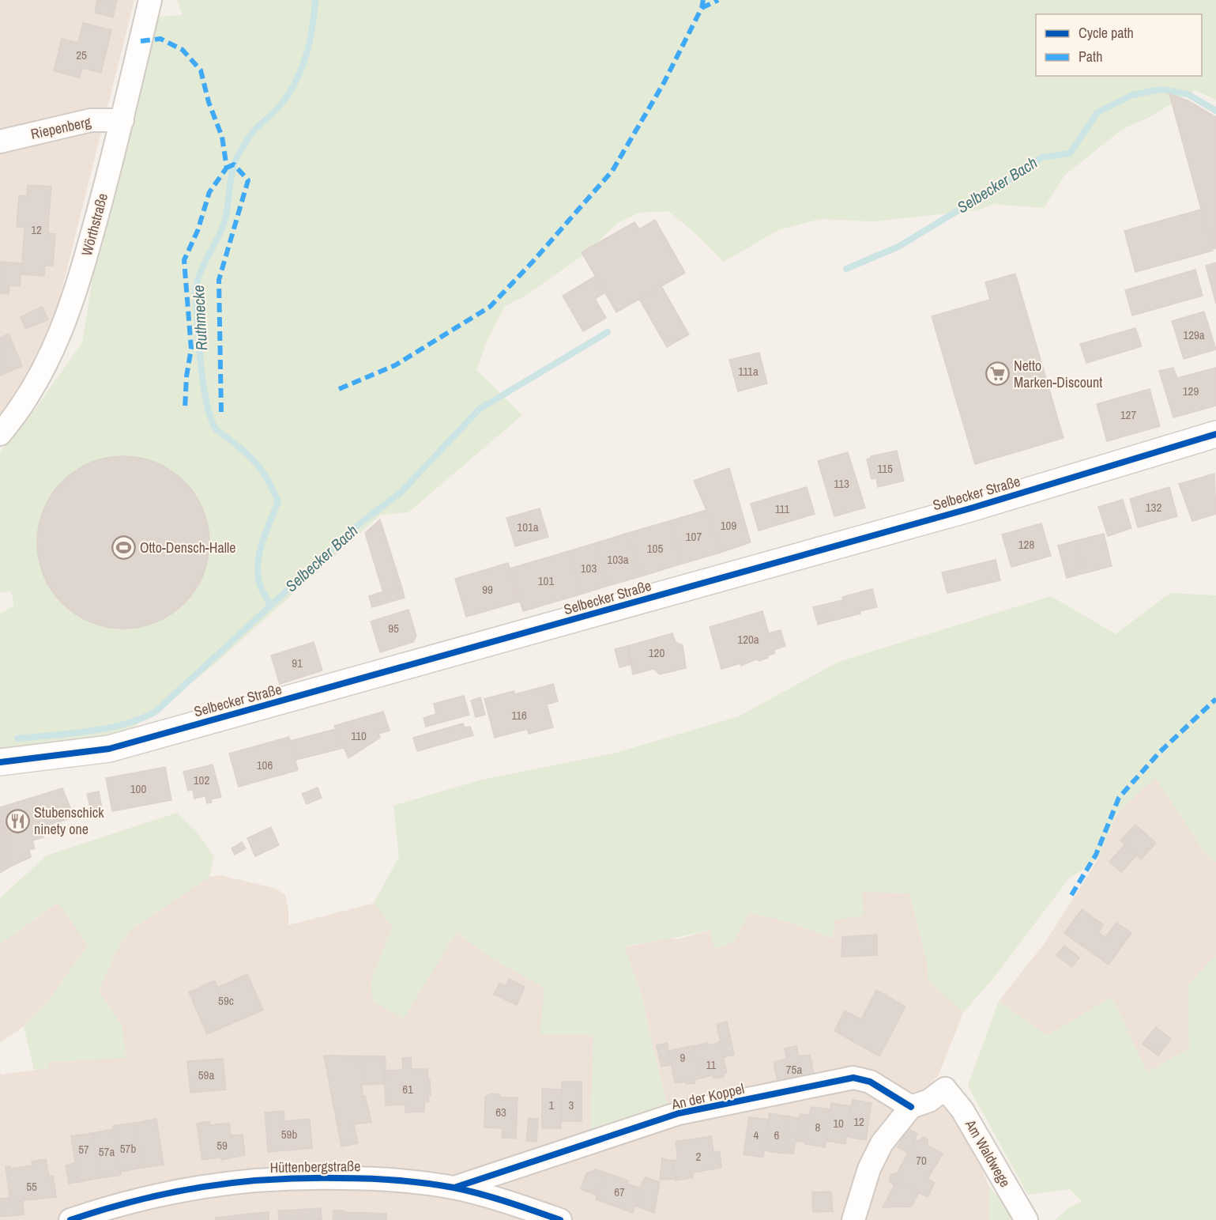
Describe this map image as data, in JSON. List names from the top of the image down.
{
  "streets": {
    "main road": ["Selbecker Straße"],
    "street": [
      "Riepenberg",
      "Wörthstraße",
      "An der Koppel",
      "Am Waldwege",
      "Hüttenbergstraße"
    ]
  },
  "crossings": [
    ["Riepenberg", "Wörthstraße"],
    ["An der Koppel", "Am Waldwege"],
    ["An der Koppel", "Hüttenbergstraße"]
  ],
  "water": ["Selbecker Bach", "Ruthmecke"],
  "places": {
    "supermarket": ["Netto Marken-Discount"],
    "sports": ["Otto-Densch-Halle"],
    "restaurant": ["Stubenschick ninety one"]
  },
  "house_numbers": [
    "25",
    "12",
    "129a",
    "111a",
    "129",
    "127",
    "115",
    "113",
    "132",
    "111",
    "109",
    "101a",
    "107",
    "128",
    "105",
    "103a",
    "103",
    "101",
    "99",
    "95",
    "120a",
    "120",
    "91",
    "116",
    "110",
    "106",
    "102",
    "100",
    "59c",
    "9",
    "11",
    "75a",
    "59a",
    "61",
    "1",
    "3",
    "63",
    "12",
    "10",
    "8",
    "59b",
    "4",
    "6",
    "59",
    "57b",
    "57",
    "57a",
    "2",
    "70",
    "55",
    "67"
  ],
  "legend": ["Cycle path", "Path"]
}
